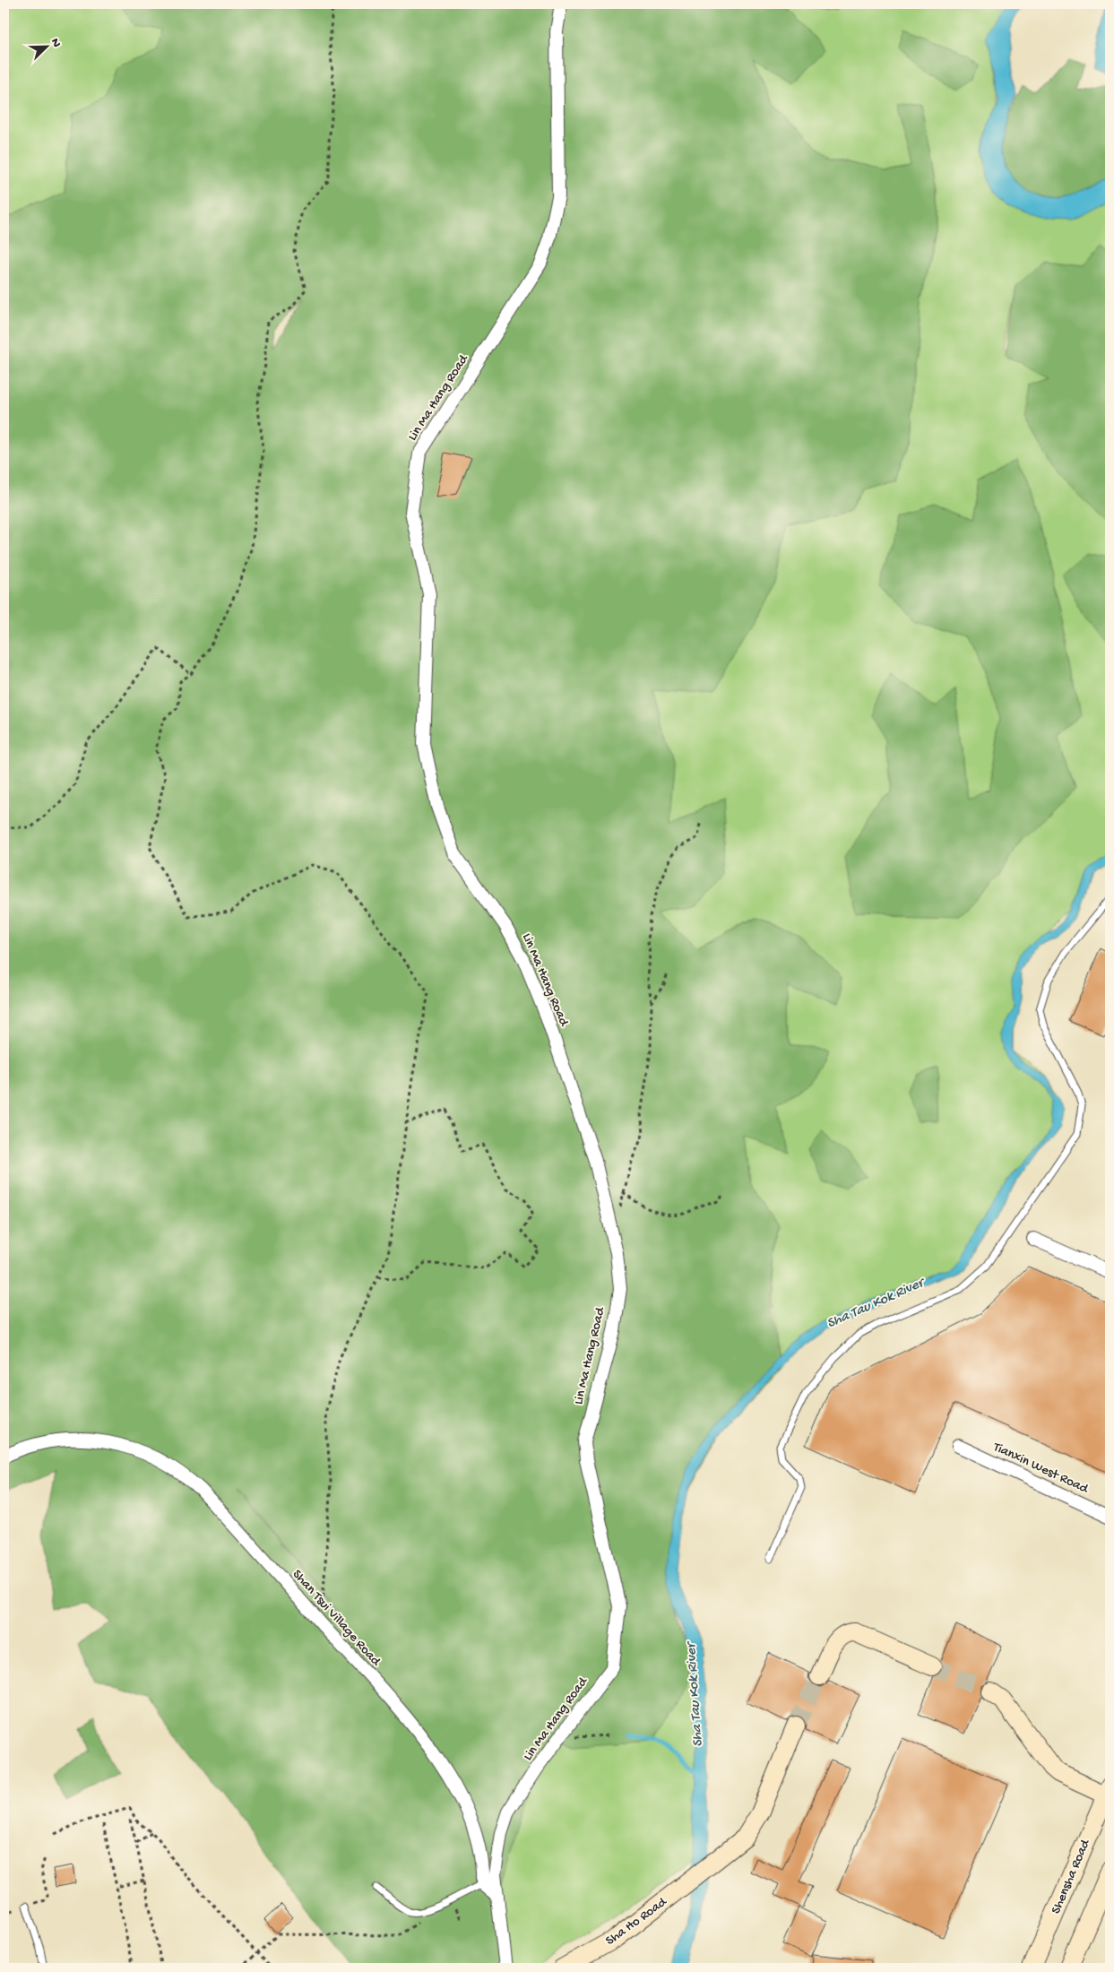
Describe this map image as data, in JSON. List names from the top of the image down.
{
  "streets": {
    "main road": ["Shensha Road", "Sha Ho Road"],
    "street": ["Lin Ma Hang Road", "Tianxin West Road", "Shan Tsui Village Road"]
  },
  "water": ["Sha Tau Kok River"],
  "north": "top right"
}
